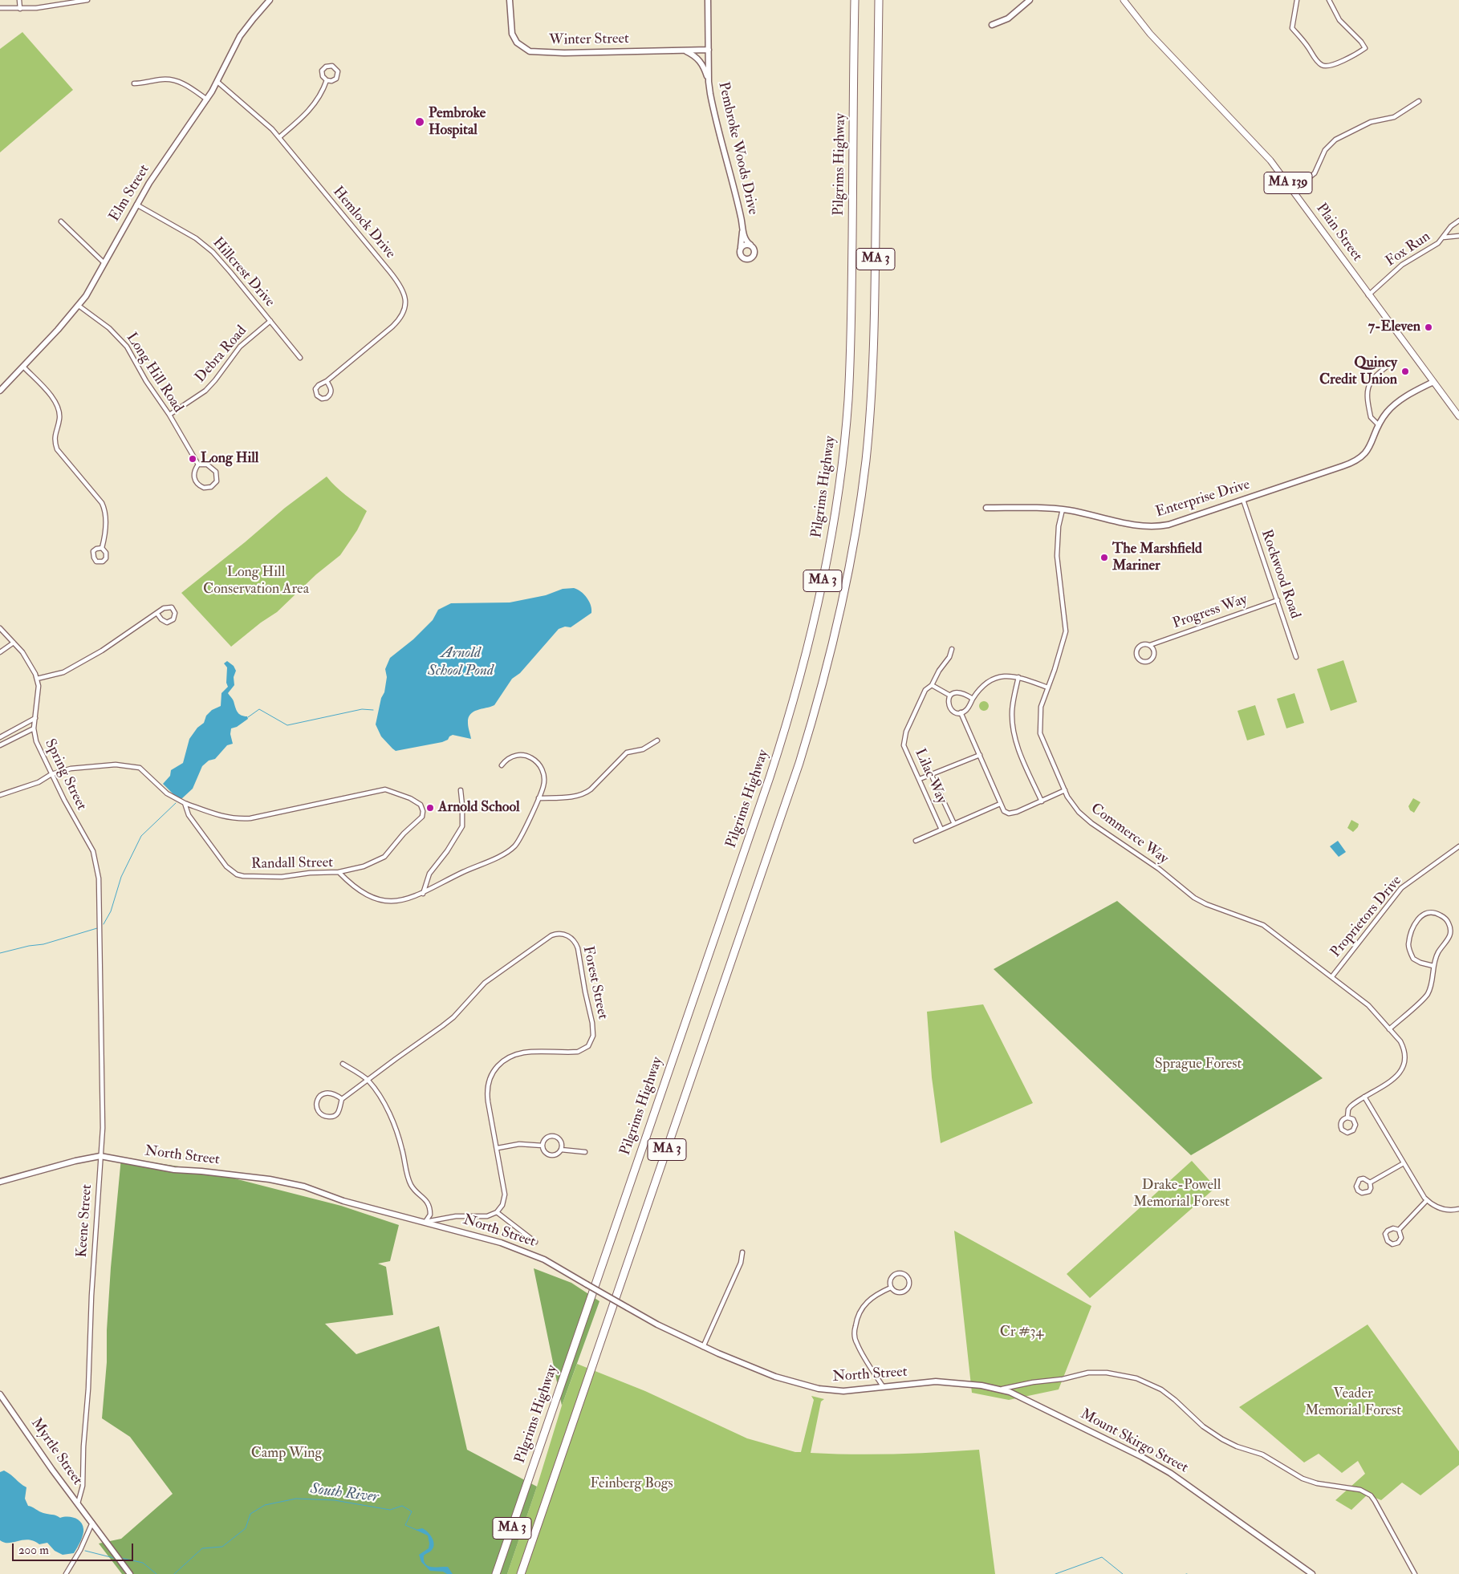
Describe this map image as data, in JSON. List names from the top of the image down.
{
  "streets": {
    "highway": ["Pilgrims Highway", "MA 3"],
    "main road": ["MA 139", "Plain Street"],
    "street": [
      "Winter Street",
      "Pembroke Woods Drive",
      "Elm Street",
      "Hemlock Drive",
      "Fox Run",
      "Hillcrest Drive",
      "Debra Road",
      "Long Hill Road",
      "Enterprise Drive",
      "Rockwood Road",
      "Progress Way",
      "Spring Street",
      "Lilac Way",
      "Commerce Way",
      "Randall Street",
      "Proprietors Drive",
      "Forest Street",
      "North Street",
      "Keene Street",
      "Mount Skirgo Street",
      "Myrtle Street"
    ]
  },
  "crossings": [
    ["Winter Street", "Pembroke Woods Drive"],
    ["Elm Street", "Hemlock Drive"],
    ["Elm Street", "Hillcrest Drive"],
    ["Elm Street", "Long Hill Road"],
    ["Plain Street", "Fox Run"],
    ["Plain Street", "Enterprise Drive"],
    ["Hillcrest Drive", "Debra Road"],
    ["Debra Road", "Long Hill Road"],
    ["Enterprise Drive", "Rockwood Road"],
    ["Enterprise Drive", "Commerce Way"],
    ["Rockwood Road", "Progress Way"],
    ["Spring Street", "Keene Street"],
    ["Commerce Way", "Proprietors Drive"],
    ["North Street", "Keene Street"],
    ["North Street", "Mount Skirgo Street"],
    ["Keene Street", "Myrtle Street"]
  ],
  "water": ["Arnold School Pond", "South River"],
  "parks": [
    "Long Hill Conservation Area",
    "Sprague Forest",
    "Drake-Powell Memorial Forest",
    "Cr #34",
    "Veader Memorial Forest",
    "Camp Wing",
    "Feinberg Bogs"
  ],
  "places": [
    "Pembroke Hospital",
    "7-Eleven",
    "Quincy Credit Union",
    "Long Hill",
    "The Marshfield Mariner",
    "Arnold School"
  ],
  "scale_bar": "200 m"
}
